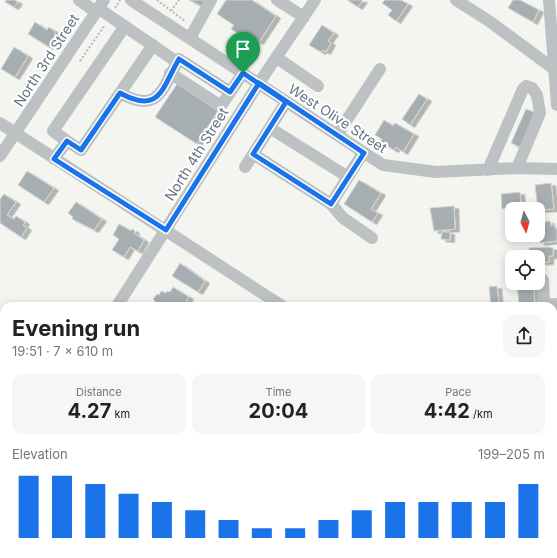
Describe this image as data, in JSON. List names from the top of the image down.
{
  "streets": {
    "street": ["North 3rd Street", "West Olive Street", "North 4th Street"]
  },
  "crossings": [
    ["West Olive Street", "North 4th Street"]
  ],
  "north": "bottom",
  "page": {
    "heading": ["Evening run", "19:51 · 7 × 610 m"],
    "stats": [
      ["Distance", "4.27 km"],
      ["Time", "20:04"],
      ["Pace", "4:42 /km"]
    ],
    "chart": ["Elevation", "199–205 m"]
  }
}
